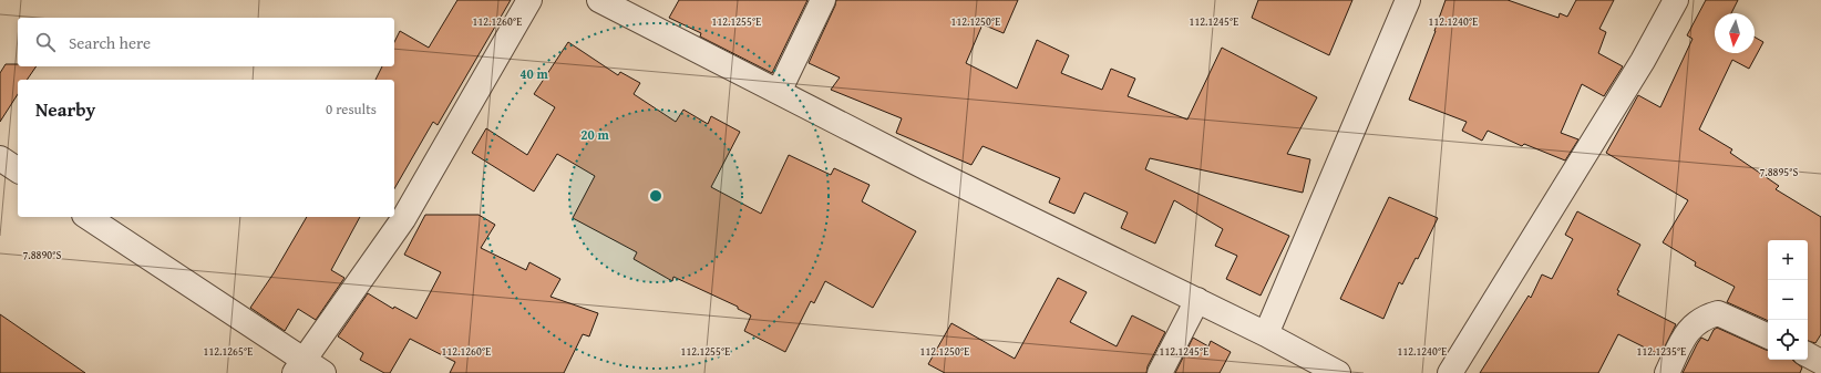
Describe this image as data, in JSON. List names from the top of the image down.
{
  "north": "bottom",
  "page": {
    "search": "Search here",
    "heading": ["Nearby", "0 results"],
    "map_buttons": ["+", "−"]
  },
  "coordinates": [
    "112.1260°E",
    "112.1255°E",
    "112.1250°E",
    "112.1245°E",
    "112.1240°E",
    "7.8895°S",
    "7.8890°S",
    "112.1265°E",
    "112.1235°E"
  ],
  "rings": ["40 m", "20 m"]
}
